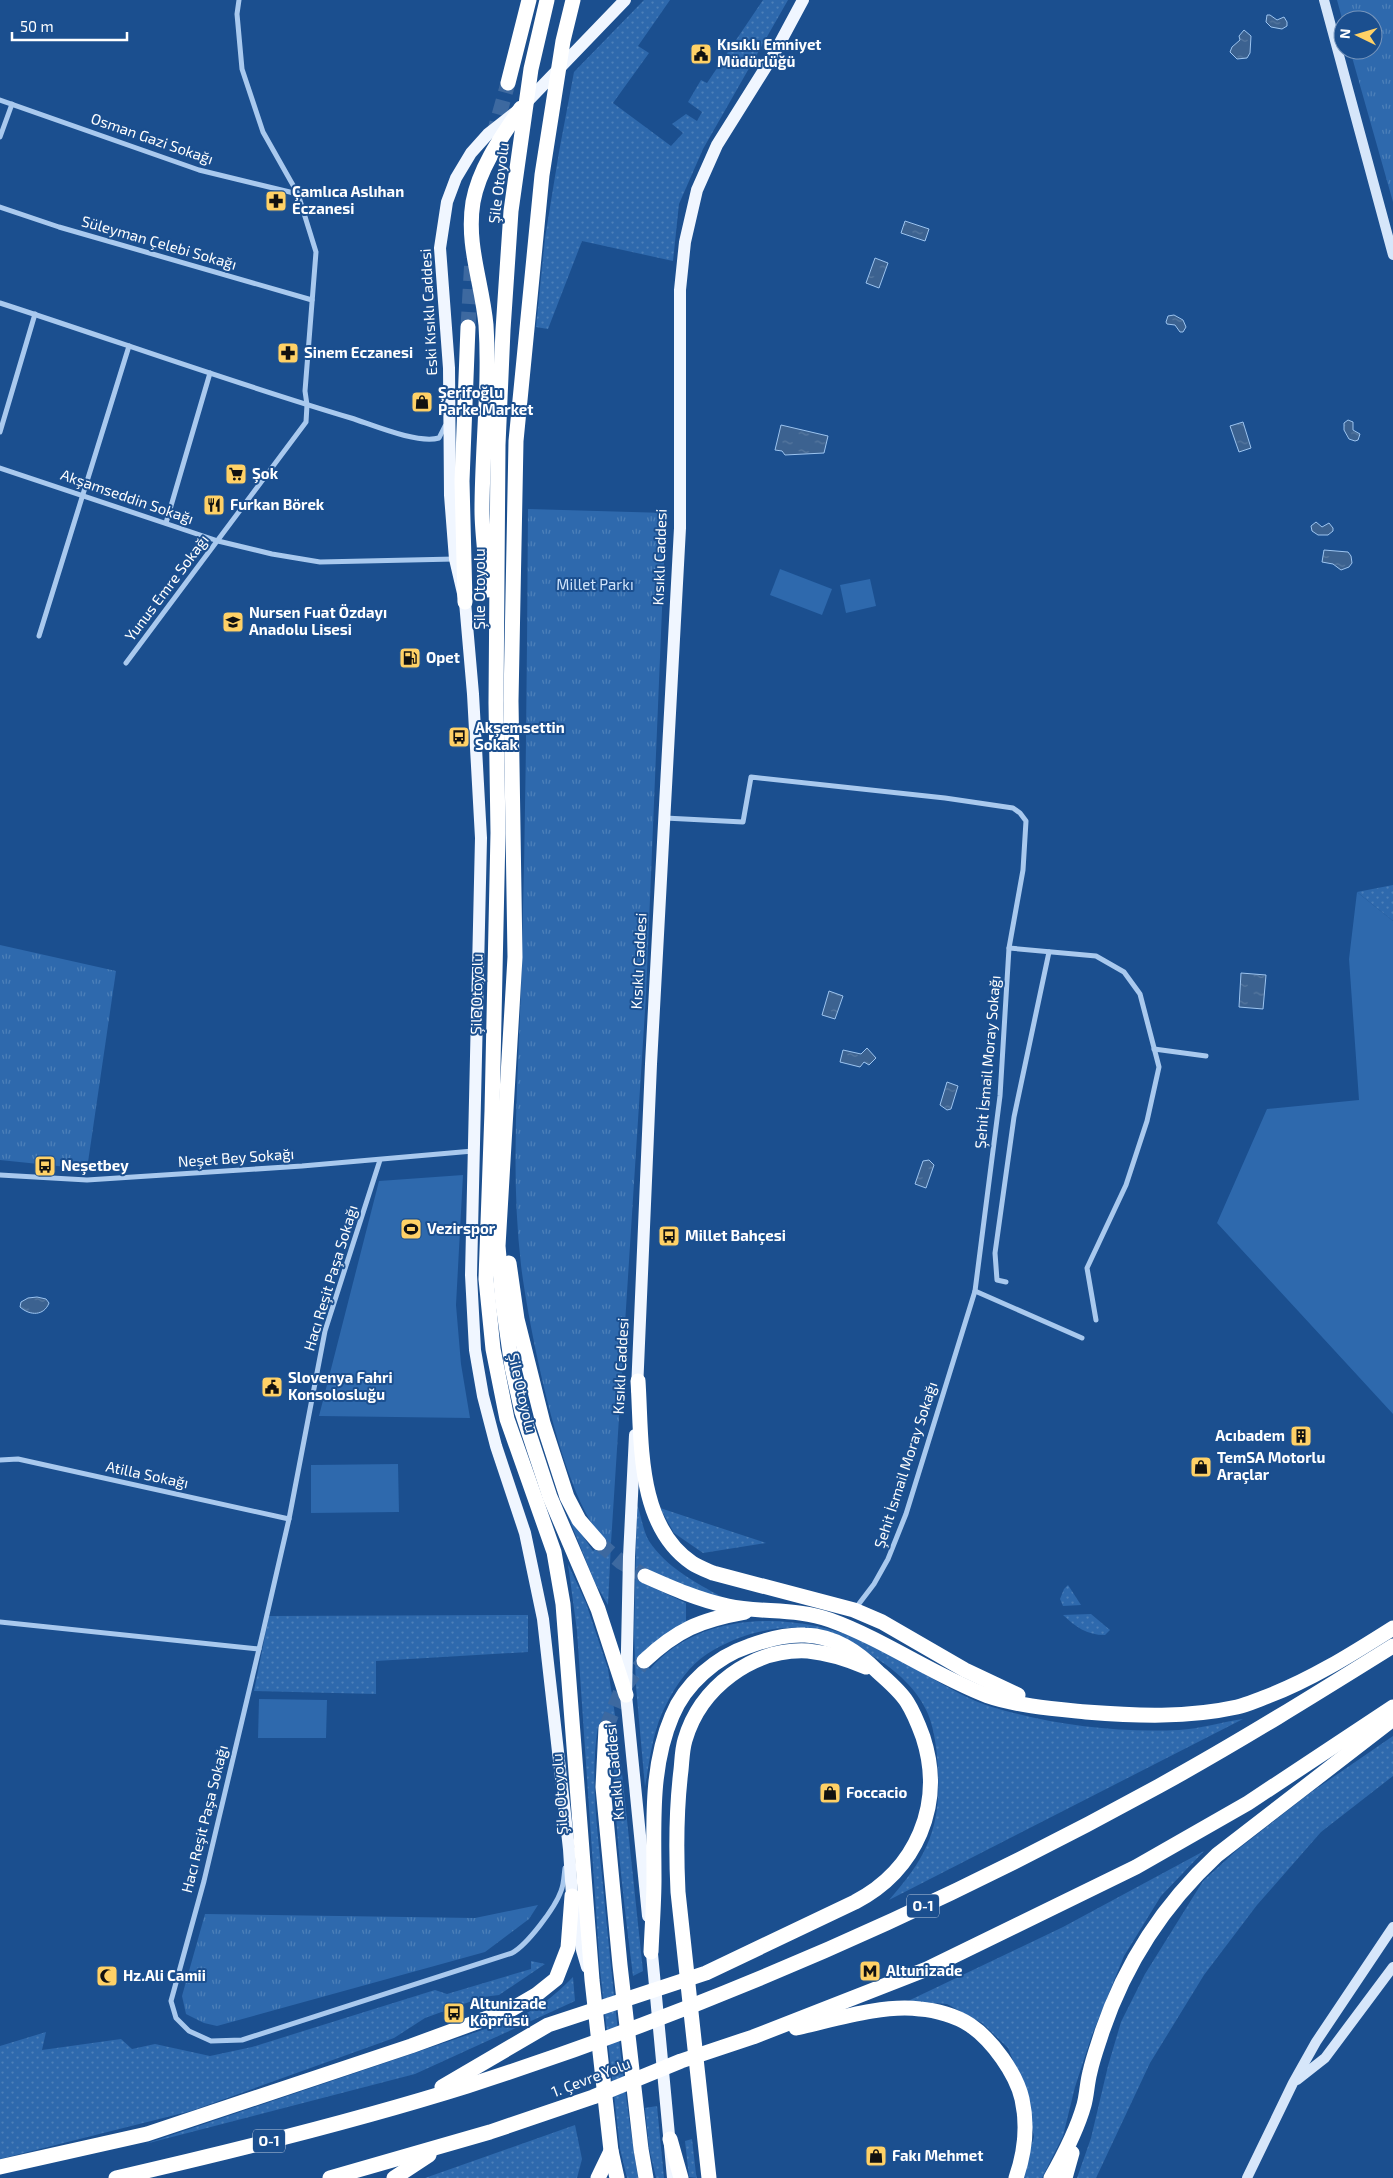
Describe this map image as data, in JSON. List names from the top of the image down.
{
  "streets": {
    "highway": ["Şile Otoyolu", "O-1", "1. Çevre Yolu"],
    "main road": ["Eski Kısıklı Caddesi", "Kısıklı Caddesi"],
    "street": [
      "Osman Gazi Sokağı",
      "Süleyman Çelebi Sokağı",
      "Akşamseddin Sokağı",
      "Yunus Emre Sokağı",
      "Şehit İsmail Moray Sokağı",
      "Neşet Bey Sokağı",
      "Hacı Reşit Paşa Sokağı",
      "Atilla Sokağı"
    ]
  },
  "crossings": [
    ["Osman Gazi Sokağı", "Yunus Emre Sokağı"],
    ["Şile Otoyolu", "Eski Kısıklı Caddesi"],
    ["Şile Otoyolu", "Kısıklı Caddesi"],
    ["Süleyman Çelebi Sokağı", "Yunus Emre Sokağı"],
    ["Eski Kısıklı Caddesi", "Akşamseddin Sokağı"],
    ["Eski Kısıklı Caddesi", "Neşet Bey Sokağı"],
    ["Eski Kısıklı Caddesi", "Hacı Reşit Paşa Sokağı"],
    ["Akşamseddin Sokağı", "Yunus Emre Sokağı"],
    ["Kısıklı Caddesi", "Şehit İsmail Moray Sokağı"],
    ["Neşet Bey Sokağı", "Hacı Reşit Paşa Sokağı"],
    ["Hacı Reşit Paşa Sokağı", "Atilla Sokağı"]
  ],
  "parks": ["Millet Parkı"],
  "places": {
    "public building": ["Kısıklı Emniyet Müdürlüğü", "Slovenya Fahri Konsolosluğu"],
    "pharmacy": ["Çamlıca Aslıhan Eczanesi", "Sinem Eczanesi"],
    "shop": [
      "Şerifoğlu Parke Market",
      "TemSA Motorlu Araçlar",
      "Foccacio",
      "Fakı Mehmet"
    ],
    "supermarket": ["Şok"],
    "restaurant": ["Furkan Börek"],
    "school or university": ["Nursen Fuat Özdayı Anadolu Lisesi"],
    "fuel station": ["Opet"],
    "bus stop": [
      "Akşemsettin Sokak",
      "Neşetbey",
      "Millet Bahçesi",
      "Altunizade Köprüsü"
    ],
    "sports": ["Vezirspor"],
    "building": ["Acıbadem"],
    "metro station": ["Altunizade"],
    "mosque": ["Hz.Ali Camii"]
  },
  "scale_bar": "50 m",
  "north": "left"
}
